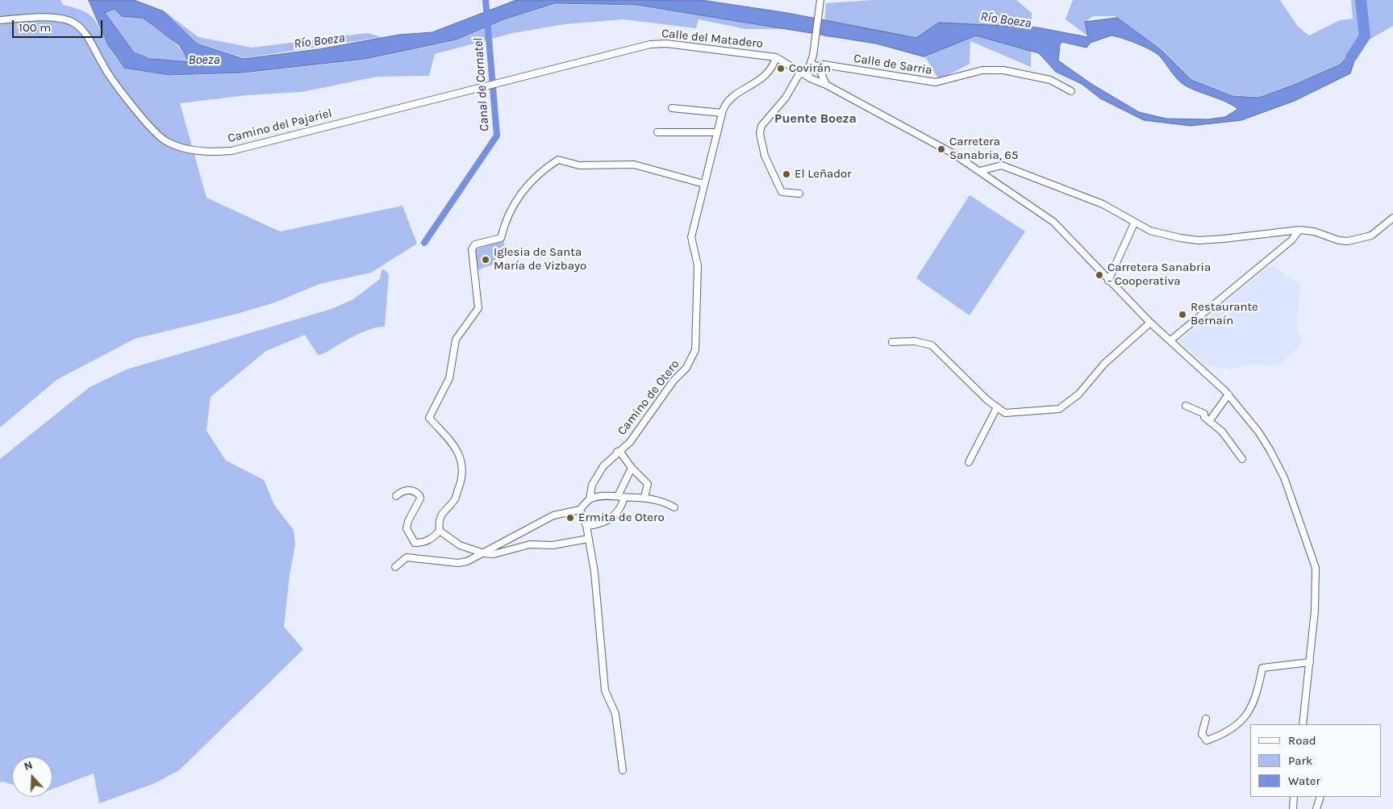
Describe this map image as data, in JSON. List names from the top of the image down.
{
  "streets": {
    "street": [
      "Calle del Matadero",
      "Calle de Sarria",
      "Camino del Pajariel",
      "Camino de Otero"
    ]
  },
  "crossings": [
    ["Calle del Matadero", "Camino del Pajariel"],
    ["Calle del Matadero", "Camino de Otero"]
  ],
  "districts": ["Puente Boeza"],
  "water": ["Río Boeza", "Boeza", "Canal de Cornatel"],
  "places": [
    "Covirán",
    "Carretera Sanabria, 65",
    "El Leñador",
    "Iglesia de Santa María de Vizbayo",
    "Carretera Sanabria - Cooperativa",
    "Restaurante Bernaín",
    "Ermita de Otero"
  ],
  "legend": ["Road", "Park", "Water"],
  "scale_bar": "100 m",
  "north": "top"
}
